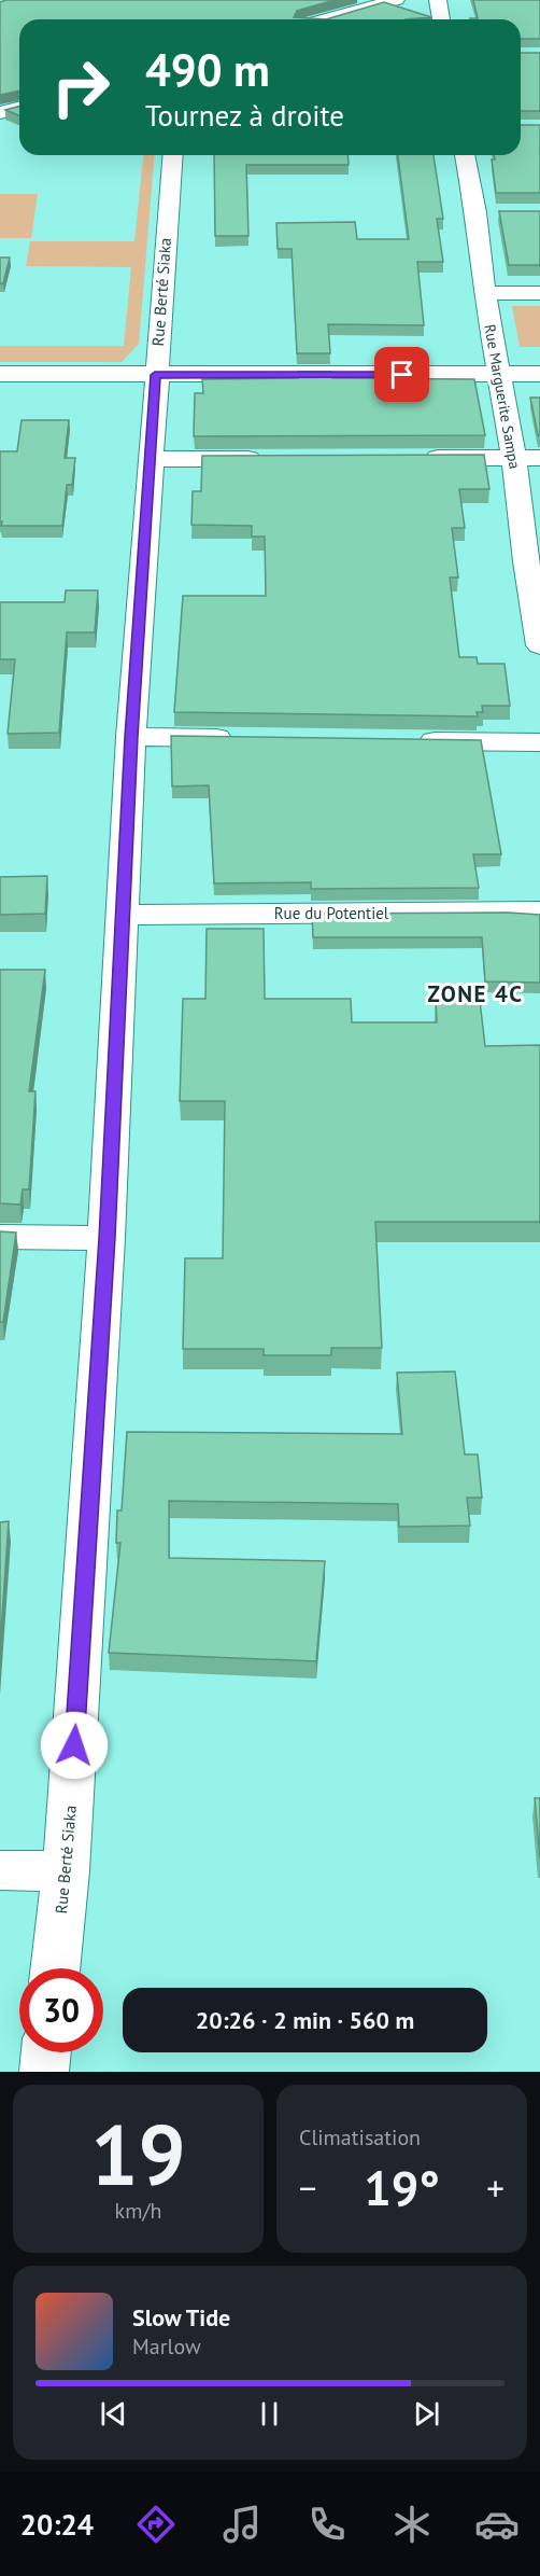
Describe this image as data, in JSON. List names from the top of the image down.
{
  "streets": {
    "street": ["Rue Berté Siaka", "Rue Marguerite Sampa", "Rue du Potentiel"]
  },
  "crossings": [
    ["Rue Berté Siaka", "Rue du Potentiel"]
  ],
  "districts": ["ZONE 4C"],
  "page": {
    "turn": ["490 m", "Tournez à droite"],
    "limit": "30",
    "trip": "20:26 · 2 min · 560 m",
    "tile": [
      ["19", "km/h"],
      "Climatisation"
    ],
    "heat": ["−", "19°", "+"],
    "song": ["Slow Tide", "Marlow"],
    "tabs": "20:24"
  }
}
